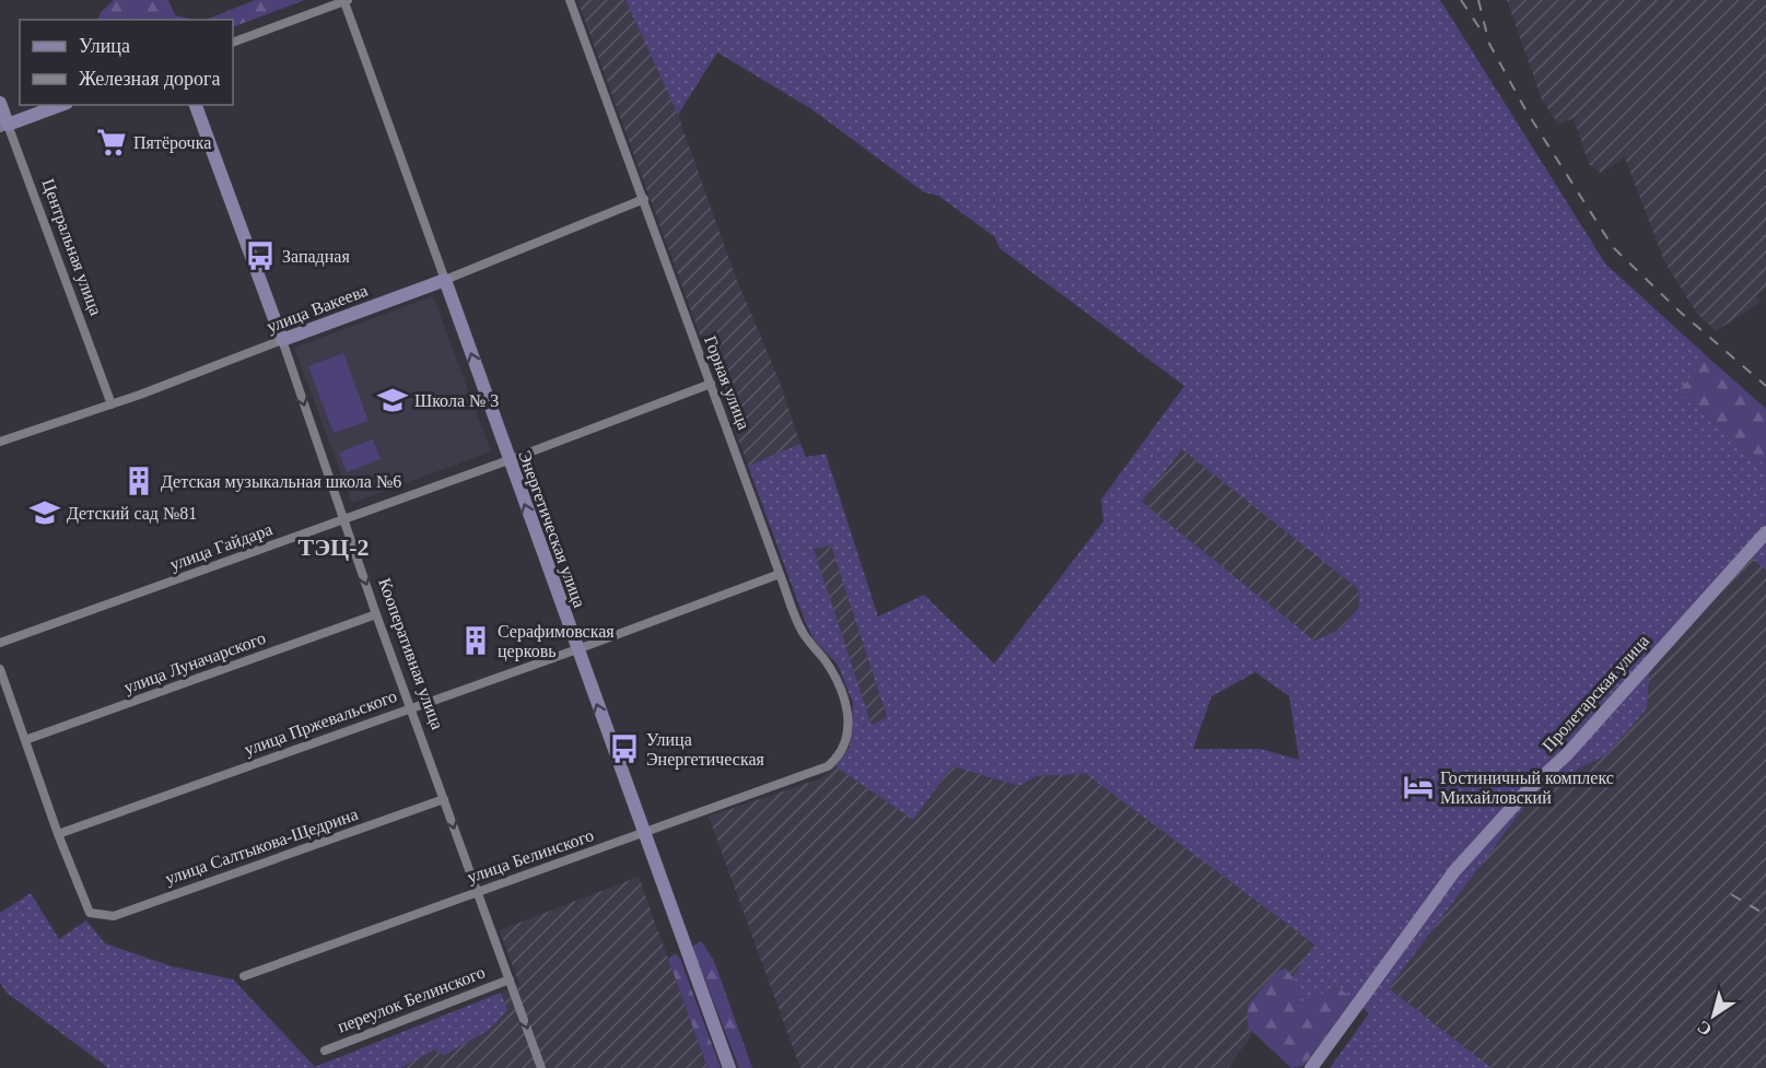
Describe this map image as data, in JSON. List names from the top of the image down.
{
  "streets": {
    "street": [
      "Центральная улица",
      "улица Вакеева",
      "Горная улица",
      "Энергетическая улица",
      "улица Гайдара",
      "Кооперативная улица",
      "улица Луначарского",
      "Пролетарская улица",
      "улица Пржевальского",
      "улица Салтыкова-Щедрина",
      "улица Белинского",
      "переулок Белинского"
    ]
  },
  "crossings": [
    ["Центральная улица", "улица Вакеева"],
    ["улица Вакеева", "Горная улица"],
    ["улица Вакеева", "Энергетическая улица"],
    ["улица Вакеева", "Кооперативная улица"],
    ["Горная улица", "улица Гайдара"],
    ["Горная улица", "улица Пржевальского"],
    ["Горная улица", "улица Белинского"],
    ["Энергетическая улица", "улица Гайдара"],
    ["Энергетическая улица", "улица Пржевальского"],
    ["Энергетическая улица", "улица Белинского"],
    ["улица Гайдара", "Кооперативная улица"],
    ["Кооперативная улица", "улица Луначарского"],
    ["Кооперативная улица", "улица Пржевальского"],
    ["Кооперативная улица", "улица Салтыкова-Щедрина"],
    ["Кооперативная улица", "улица Белинского"],
    ["Кооперативная улица", "переулок Белинского"],
    ["улица Пржевальского", "улица Салтыкова-Щедрина"]
  ],
  "one_way": ["Энергетическая улица", "Кооперативная улица"],
  "districts": ["ТЭЦ-2"],
  "places": {
    "supermarket": ["Пятёрочка"],
    "bus stop": ["Западная", "Улица Энергетическая"],
    "school or university": ["Школа № 3", "Детский сад №81"],
    "building": ["Детская музыкальная школа №6", "Серафимовская церковь"],
    "hotel": ["Гостиничный комплекс Михайловский"]
  },
  "legend": ["Улица", "Железная дорога"],
  "north": "bottom left"
}
